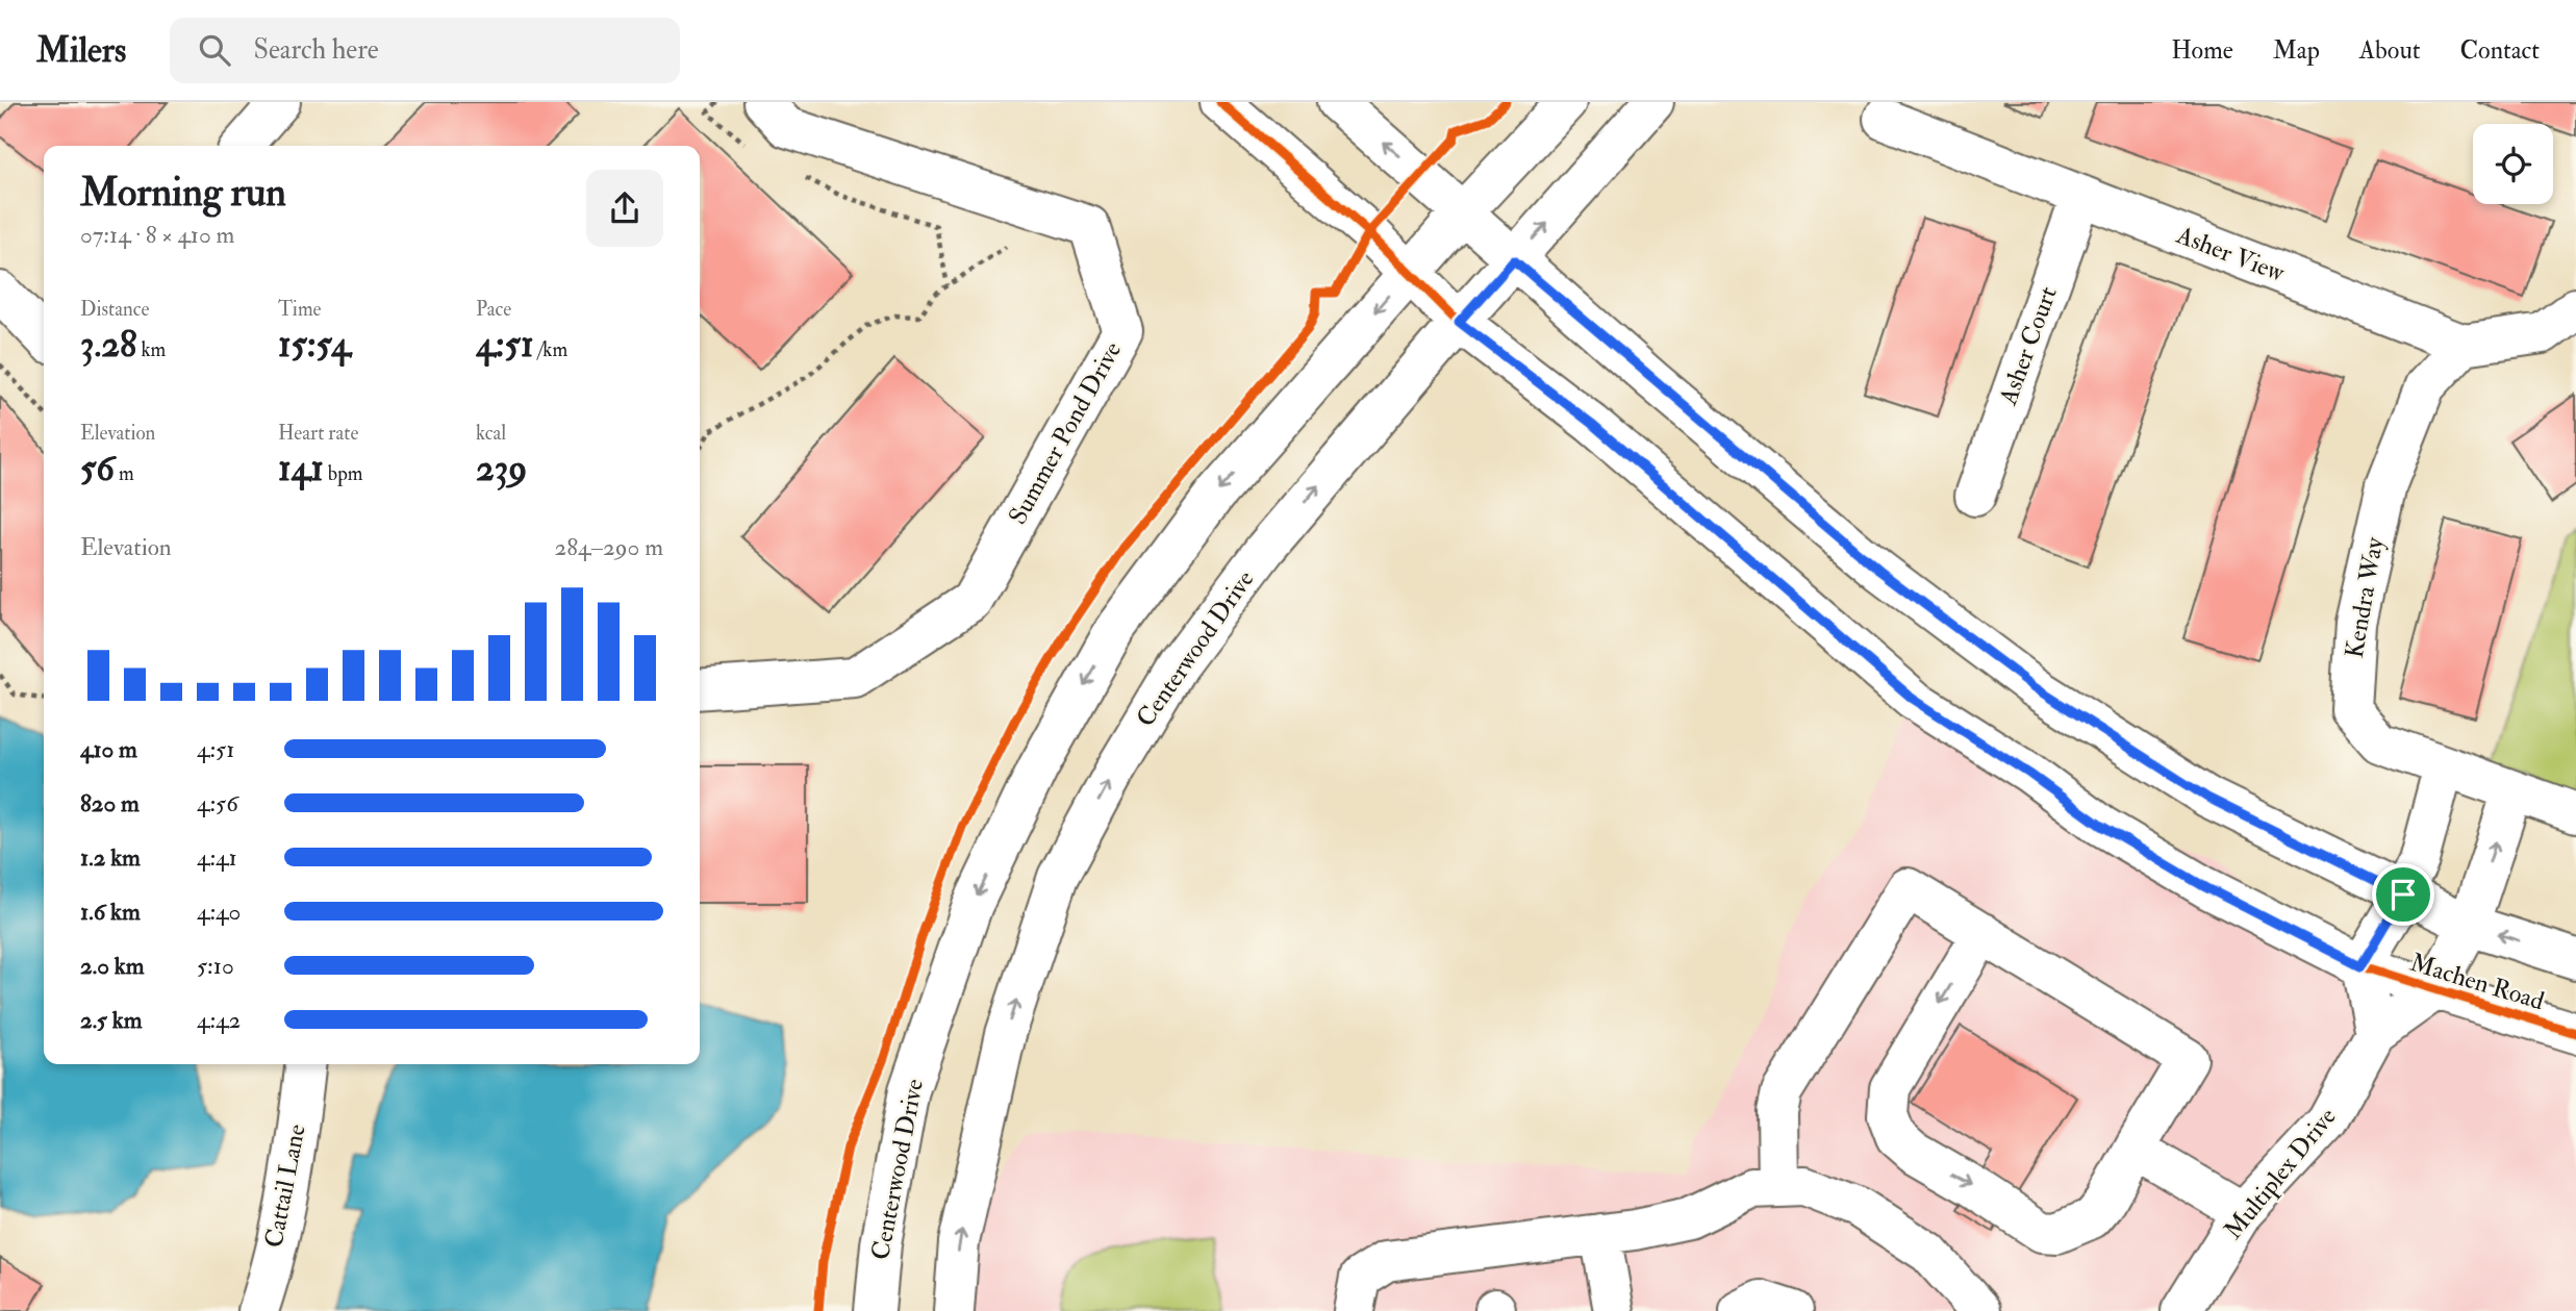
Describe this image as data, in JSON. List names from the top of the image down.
{
  "streets": {
    "street": [
      "Asher View",
      "Asher Court",
      "Summer Pond Drive",
      "Kendra Way",
      "Centerwood Drive",
      "Machen Road",
      "Multiplex Drive",
      "Cattail Lane"
    ]
  },
  "crossings": [
    ["Asher View", "Asher Court"],
    ["Asher View", "Kendra Way"],
    ["Centerwood Drive", "Machen Road"]
  ],
  "page": {
    "header": "Milers",
    "search": "Search here",
    "nav": [
      "Home",
      "Map",
      "About",
      "Contact"
    ],
    "heading": ["Morning run", "07:14 · 8 × 410 m"],
    "stats": [
      ["Distance", "3.28 km"],
      ["Time", "15:54"],
      ["Pace", "4:51 /km"],
      ["Elevation", "56 m"],
      ["Heart rate", "141 bpm"],
      ["kcal", "239"]
    ],
    "chart": ["Elevation", "284–290 m"],
    "list": [
      {
        "name": "410 m",
        "note": "4:51"
      },
      {
        "name": "820 m",
        "note": "4:56"
      },
      {
        "name": "1.2 km",
        "note": "4:41"
      },
      {
        "name": "1.6 km",
        "note": "4:40"
      },
      {
        "name": "2.0 km",
        "note": "5:10"
      },
      {
        "name": "2.5 km",
        "note": "4:42"
      }
    ]
  }
}
